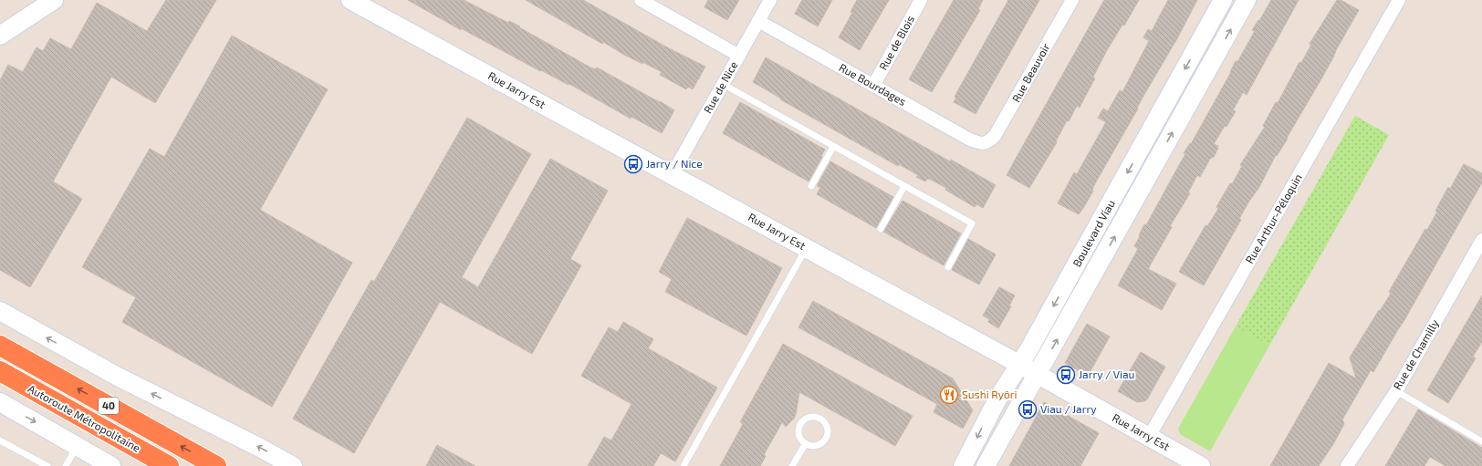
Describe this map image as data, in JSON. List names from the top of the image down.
{
  "streets": {
    "highway": ["40", "Autoroute Métropolitaine"],
    "main road": ["Rue Jarry Est", "Boulevard Viau"],
    "street": [
      "Rue de Blois",
      "Rue Beauvoir",
      "Rue Bourdages",
      "Rue de Nice",
      "Rue Arthur-Péloquin",
      "Rue de Chamilly"
    ]
  },
  "crossings": [
    ["Rue de Blois", "Rue Bourdages"],
    ["Rue Beauvoir", "Rue Bourdages"],
    ["Rue Bourdages", "Rue de Nice"],
    ["Rue de Nice", "Rue Jarry Est"],
    ["Rue Jarry Est", "Rue Arthur-Péloquin"],
    ["Rue Jarry Est", "Boulevard Viau"]
  ],
  "places": {
    "bus stop": ["Jarry / Nice", "Jarry / Viau", "Viau / Jarry"],
    "restaurant": ["Sushi Ryôri"]
  }
}
